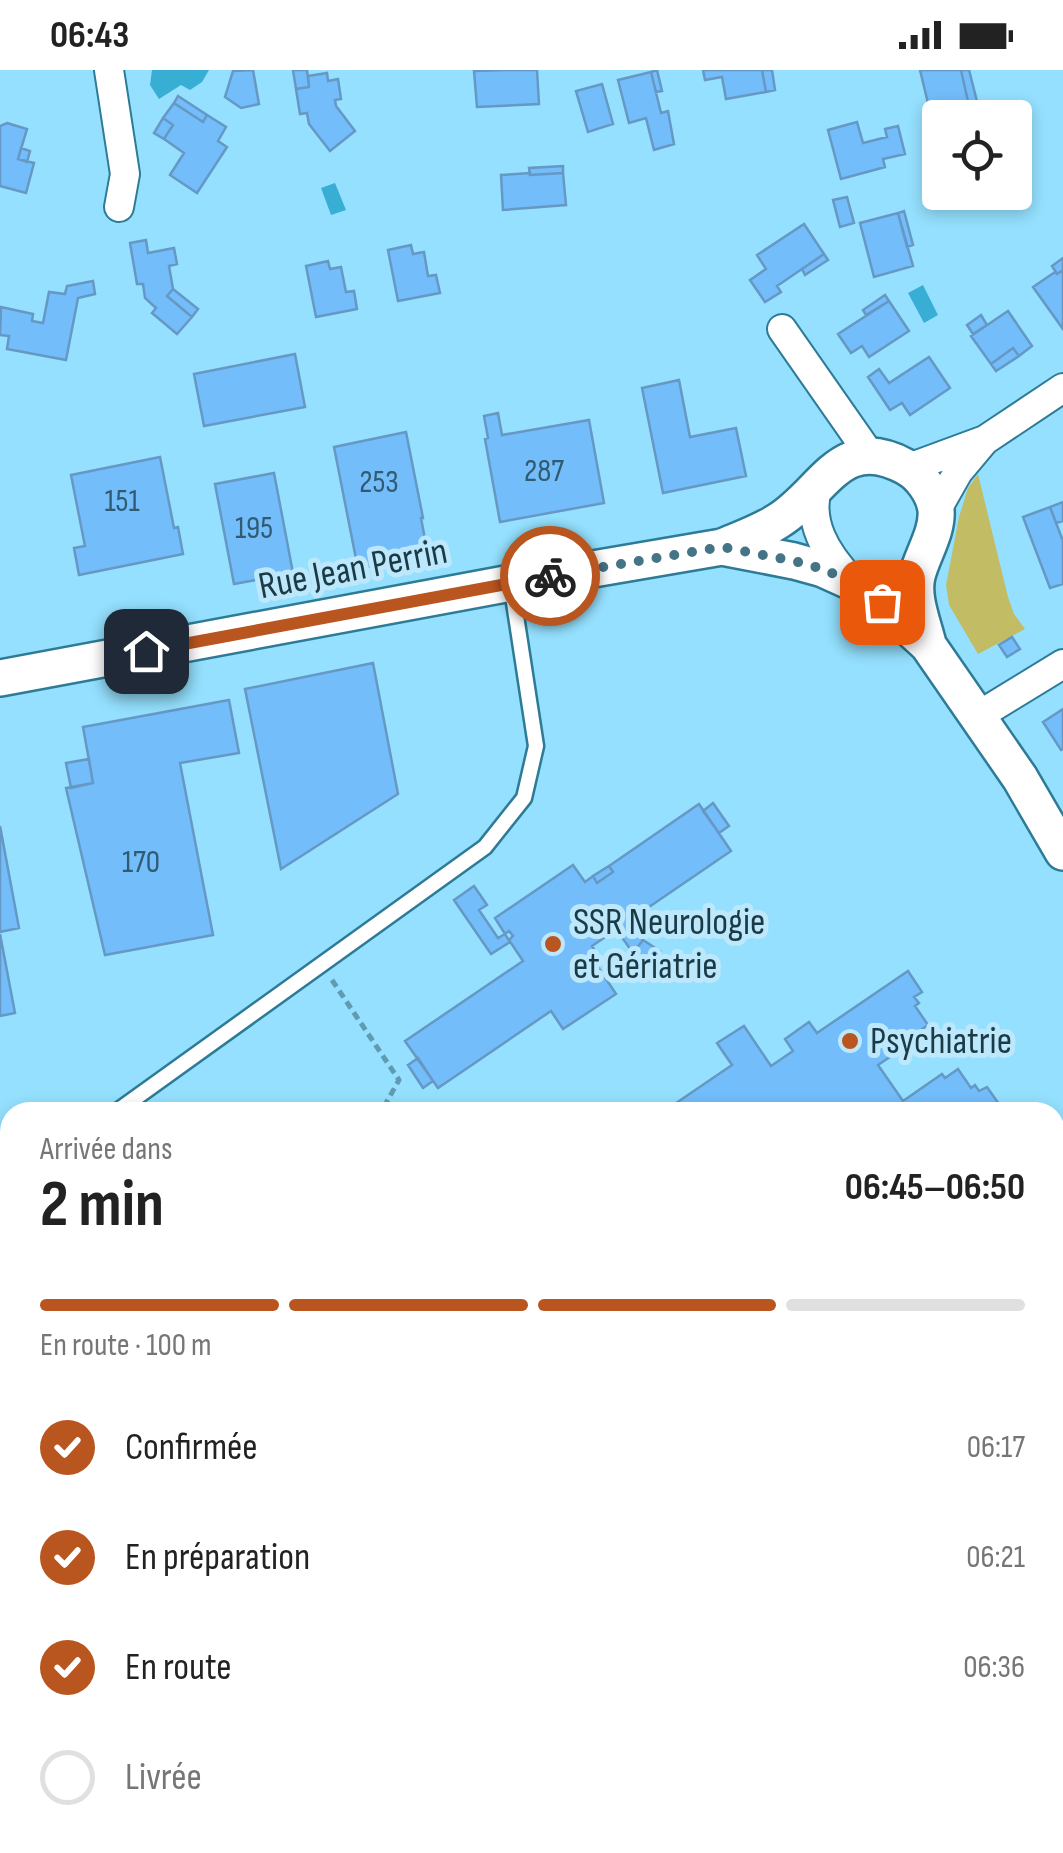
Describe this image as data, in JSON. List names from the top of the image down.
{
  "streets": {
    "street": ["Rue Jean Perrin"]
  },
  "places": ["SSR Neurologie et Gériatrie", "Psychiatrie"],
  "house_numbers": [
    "287",
    "253",
    "151",
    "195",
    "170"
  ],
  "page": {
    "status": "06:43",
    "heading": ["2 min", "Arrivée dans", "06:45–06:50"],
    "bar": "En route · 100 m",
    "list": [
      ["Confirmée", "06:17"],
      ["En préparation", "06:21"],
      ["En route", "06:36"],
      "Livrée"
    ]
  }
}
